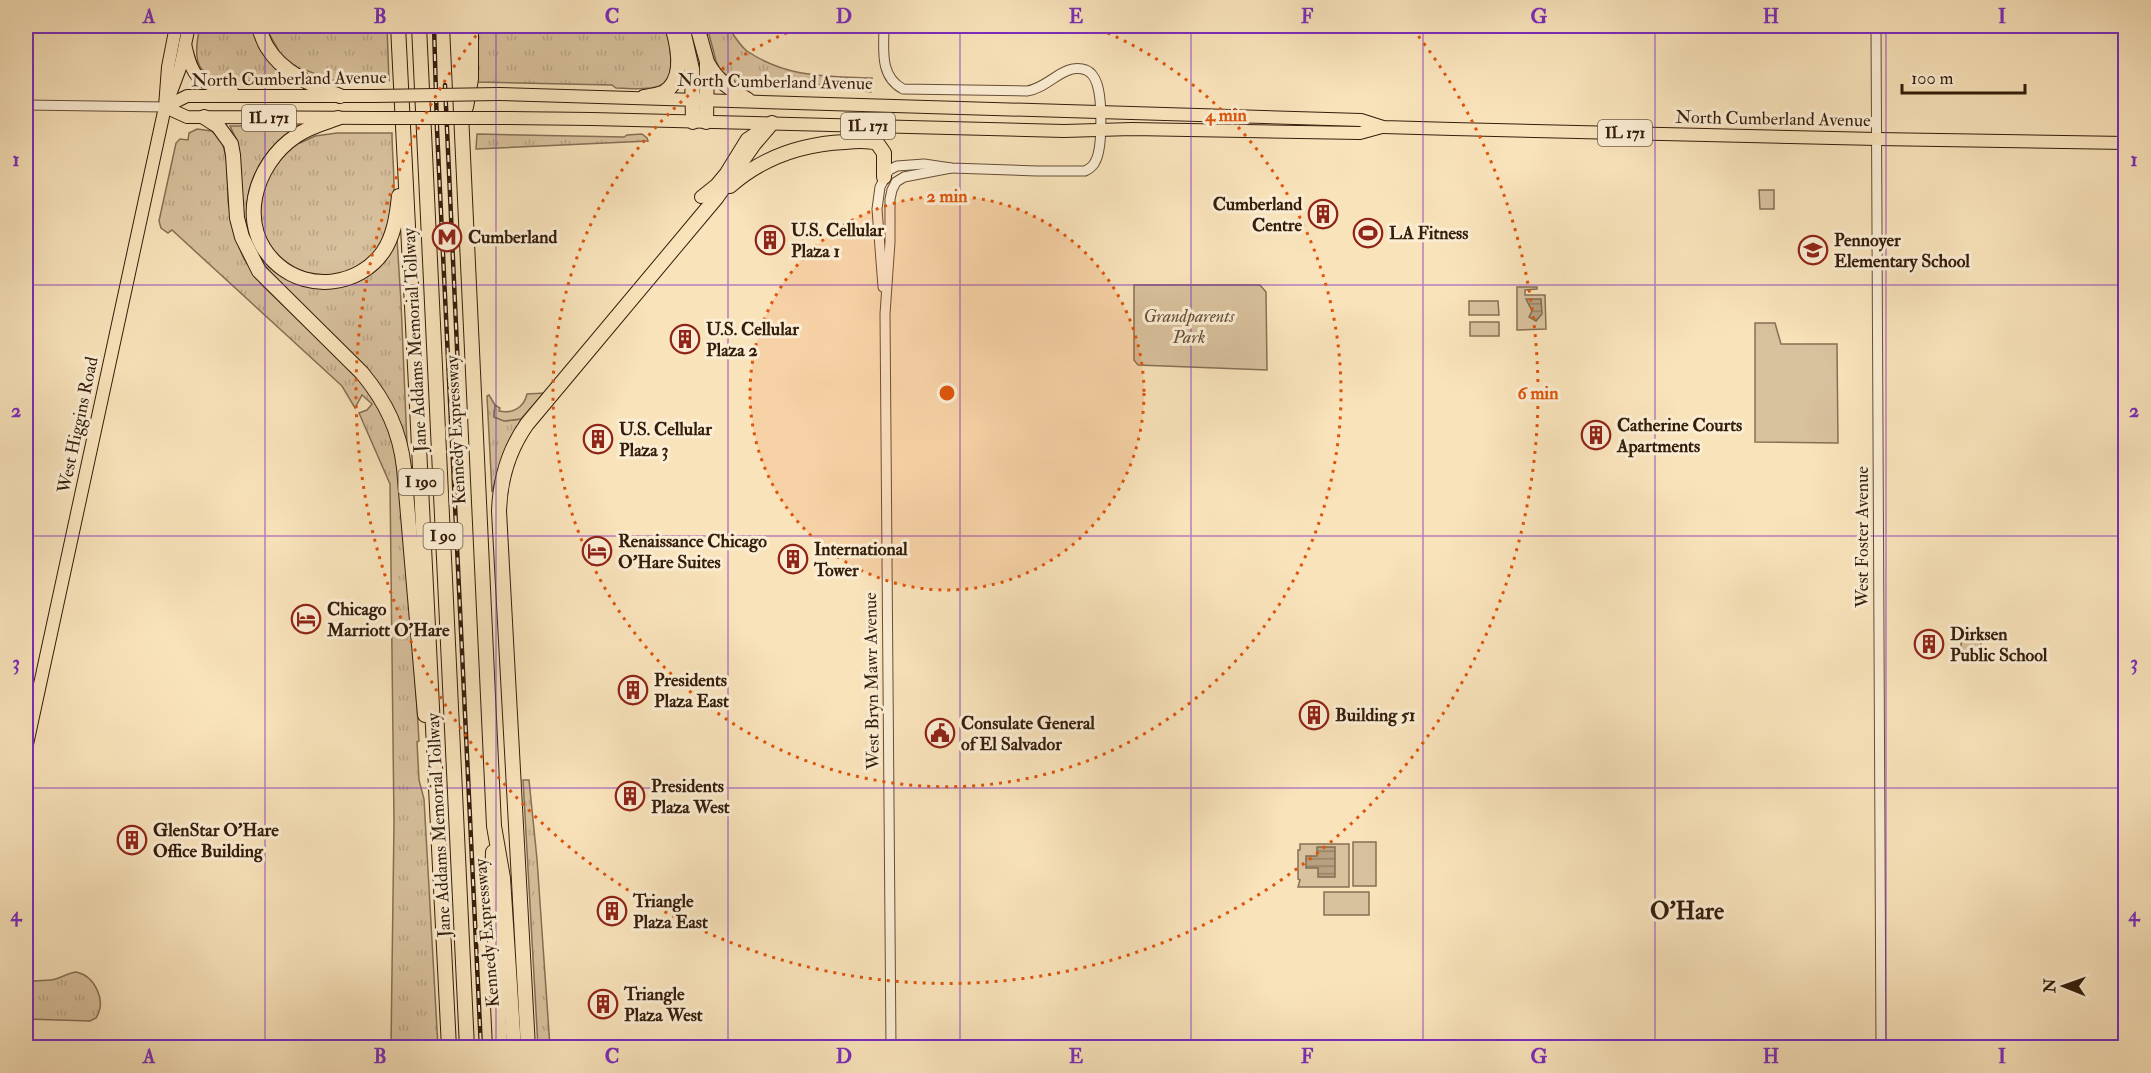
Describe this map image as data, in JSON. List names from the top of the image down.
{
  "streets": {
    "highway": [
      "Jane Addams Memorial Tollway",
      "Kennedy Expressway",
      "I 190",
      "I 90"
    ],
    "main road": ["North Cumberland Avenue", "IL 171", "West Higgins Road"],
    "street": ["West Foster Avenue", "West Bryn Mawr Avenue"]
  },
  "crossings": [
    ["North Cumberland Avenue", "West Higgins Road"],
    ["North Cumberland Avenue", "West Foster Avenue"],
    ["North Cumberland Avenue", "West Bryn Mawr Avenue"],
    ["Kennedy Expressway", "I 90"]
  ],
  "districts": ["O'Hare"],
  "parks": ["Grandparents Park"],
  "places": {
    "building": [
      "Cumberland Centre",
      "U.S. Cellular Plaza 1",
      "U.S. Cellular Plaza 2",
      "Catherine Courts Apartments",
      "U.S. Cellular Plaza 3",
      "International Tower",
      "Dirksen Public School",
      "Presidents Plaza East",
      "Building 51",
      "Presidents Plaza West",
      "GlenStar O’Hare Office Building",
      "Triangle Plaza East",
      "Triangle Plaza West"
    ],
    "sports": ["LA Fitness"],
    "metro station": ["Cumberland"],
    "school or university": ["Pennoyer Elementary School"],
    "hotel": ["Renaissance Chicago O'Hare Suites", "Chicago Marriott O'Hare"],
    "public building": ["Consulate General of El Salvador"]
  },
  "scale_bar": "100 m",
  "north": "left",
  "grid": {
    "columns": [
      "A",
      "B",
      "C",
      "D",
      "E",
      "F",
      "G",
      "H",
      "I"
    ],
    "rows": [
      "1",
      "2",
      "3",
      "4"
    ]
  },
  "rings": ["4 min", "2 min", "6 min"]
}
